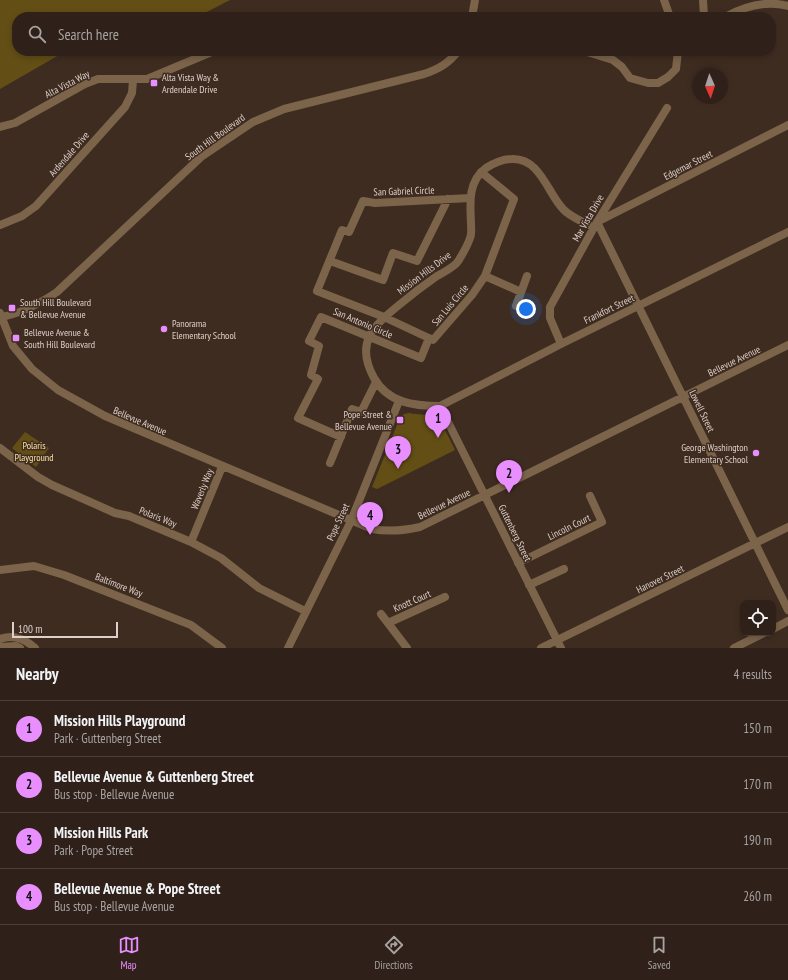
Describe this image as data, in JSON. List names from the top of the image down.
{
  "streets": {
    "street": [
      "Alta Vista Way",
      "South Hill Boulevard",
      "Ardendale Drive",
      "Edgemar Street",
      "San Gabriel Circle",
      "Mar Vista Drive",
      "Mission Hills Drive",
      "San Luis Circle",
      "Frankfort Street",
      "San Antonio Circle",
      "Bellevue Avenue",
      "Lowell Street",
      "Waverly Way",
      "Polaris Way",
      "Pope Street",
      "Lincoln Court",
      "Guttenberg Street",
      "Hanover Street",
      "Baltimore Way",
      "Knott Court"
    ]
  },
  "crossings": [
    ["Alta Vista Way", "Ardendale Drive"],
    ["South Hill Boulevard", "Bellevue Avenue"],
    ["Edgemar Street", "Mar Vista Drive"],
    ["Edgemar Street", "Mission Hills Drive"],
    ["Edgemar Street", "Lowell Street"],
    ["San Gabriel Circle", "Mission Hills Drive"],
    ["San Gabriel Circle", "San Luis Circle"],
    ["Mar Vista Drive", "Mission Hills Drive"],
    ["Mar Vista Drive", "Frankfort Street"],
    ["Mar Vista Drive", "Lowell Street"],
    ["Mission Hills Drive", "San Luis Circle"],
    ["Mission Hills Drive", "San Antonio Circle"],
    ["Mission Hills Drive", "Lowell Street"],
    ["San Luis Circle", "San Antonio Circle"],
    ["Frankfort Street", "Lowell Street"],
    ["Frankfort Street", "Guttenberg Street"],
    ["Bellevue Avenue", "Lowell Street"],
    ["Bellevue Avenue", "Waverly Way"],
    ["Bellevue Avenue", "Pope Street"],
    ["Bellevue Avenue", "Guttenberg Street"],
    ["Lowell Street", "Hanover Street"],
    ["Waverly Way", "Polaris Way"],
    ["Polaris Way", "Pope Street"],
    ["Lincoln Court", "Guttenberg Street"],
    ["Guttenberg Street", "Hanover Street"]
  ],
  "parks": ["Polaris Playground"],
  "places": {
    "transit": [
      "Alta Vista Way & Ardendale Drive",
      "South Hill Boulevard & Bellevue Avenue",
      "Bellevue Avenue & South Hill Boulevard",
      "Pope Street & Bellevue Avenue"
    ],
    "other": ["Panorama Elementary School", "George Washington Elementary School"]
  },
  "scale_bar": "100 m",
  "north": "bottom",
  "page": {
    "search": "Search here",
    "pins": [
      "1",
      "3",
      "2",
      "4"
    ],
    "scale": "100 m",
    "heading": ["Nearby", "4 results"],
    "list": [
      {
        "mark": "1",
        "name": "Mission Hills Playground",
        "note": "Park · Guttenberg Street",
        "value": "150 m"
      },
      {
        "mark": "2",
        "name": "Bellevue Avenue & Guttenberg Street",
        "note": "Bus stop · Bellevue Avenue",
        "value": "170 m"
      },
      {
        "mark": "3",
        "name": "Mission Hills Park",
        "note": "Park · Pope Street",
        "value": "190 m"
      },
      {
        "mark": "4",
        "name": "Bellevue Avenue & Pope Street",
        "note": "Bus stop · Bellevue Avenue",
        "value": "260 m"
      }
    ],
    "nav": ["Map", "Directions", "Saved"]
  }
}
